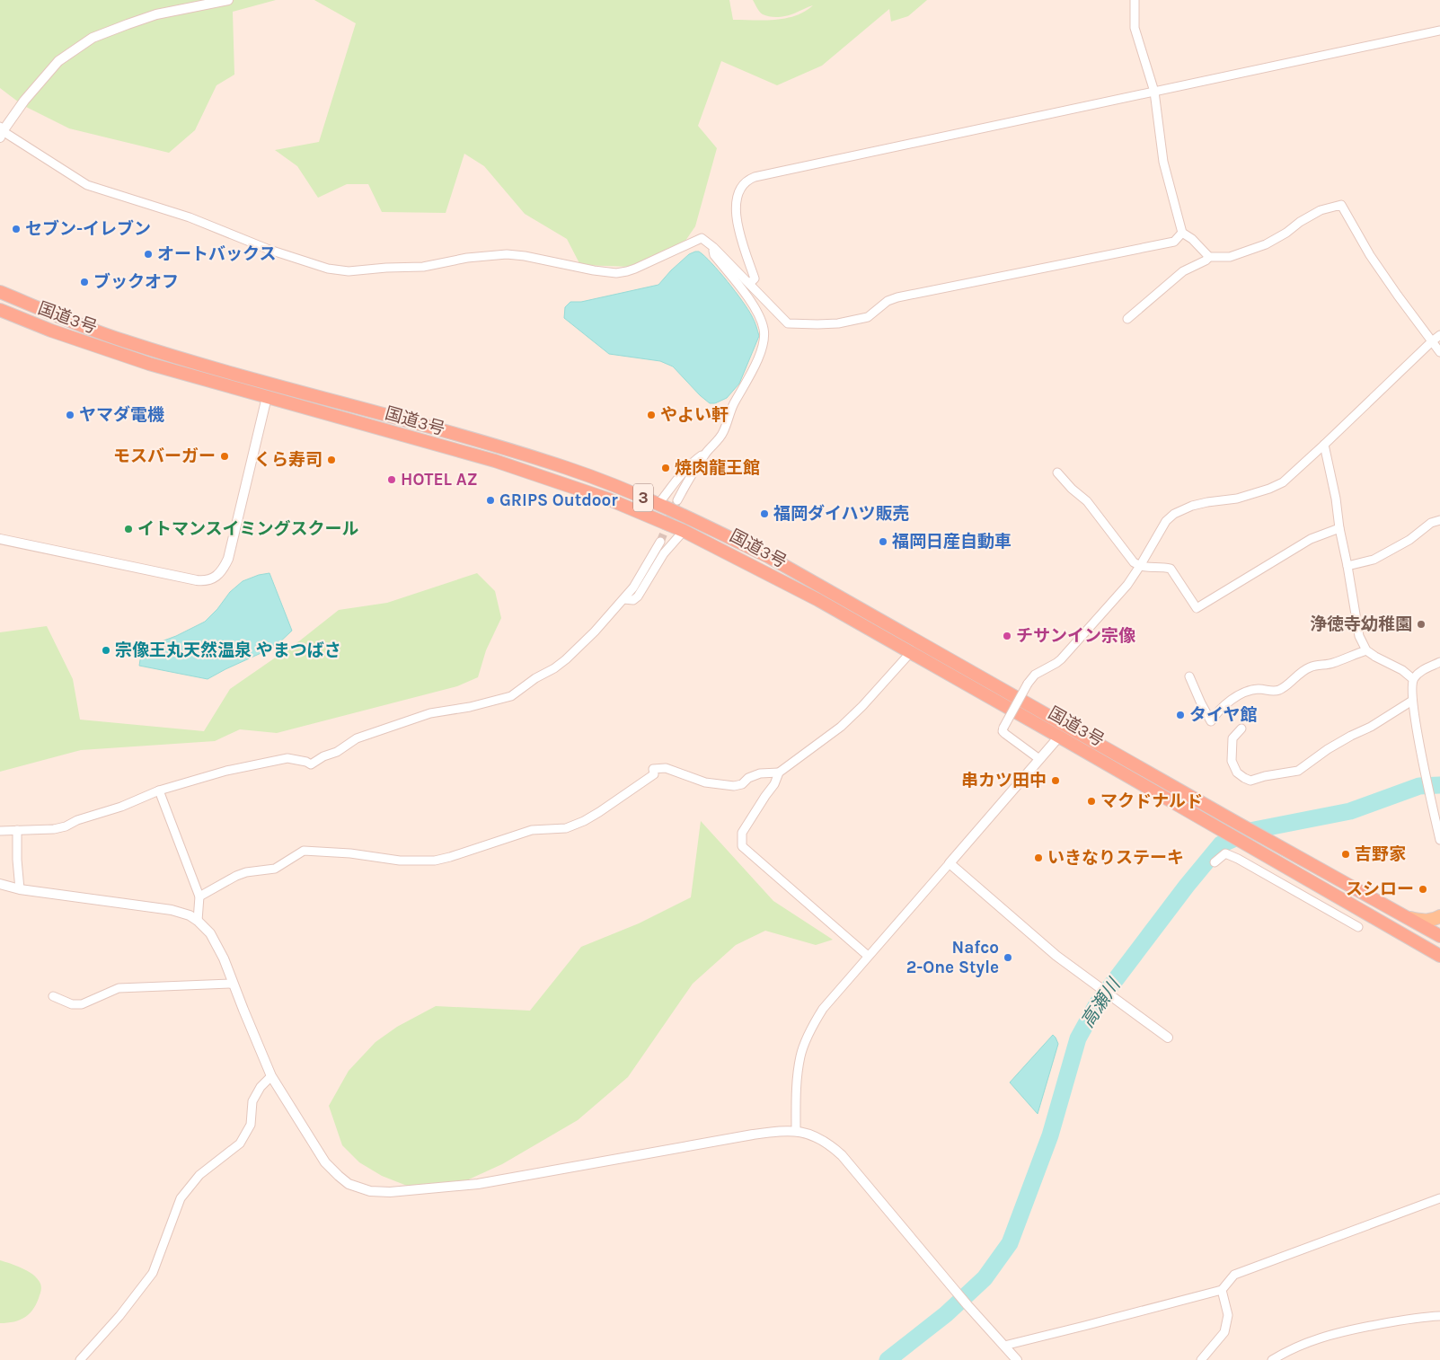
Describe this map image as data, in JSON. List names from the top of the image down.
{
  "streets": {
    "highway": ["国道3号", "3"]
  },
  "water": ["高瀬川"],
  "places": [
    "セブン-イレブン",
    "オートバックス",
    "ブックオフ",
    "ヤマダ電機",
    "やよい軒",
    "モスバーガー",
    "くら寿司",
    "焼肉龍王館",
    "HOTEL AZ",
    "GRIPS Outdoor",
    "福岡ダイハツ販売",
    "イトマンスイミングスクール",
    "福岡日産自動車",
    "浄徳寺幼稚園",
    "チサンイン宗像",
    "宗像王丸天然温泉 やまつばさ",
    "タイヤ館",
    "串カツ田中",
    "マクドナルド",
    "吉野家",
    "いきなりステーキ",
    "スシロー",
    "Nafco 2-One Style"
  ]
}
